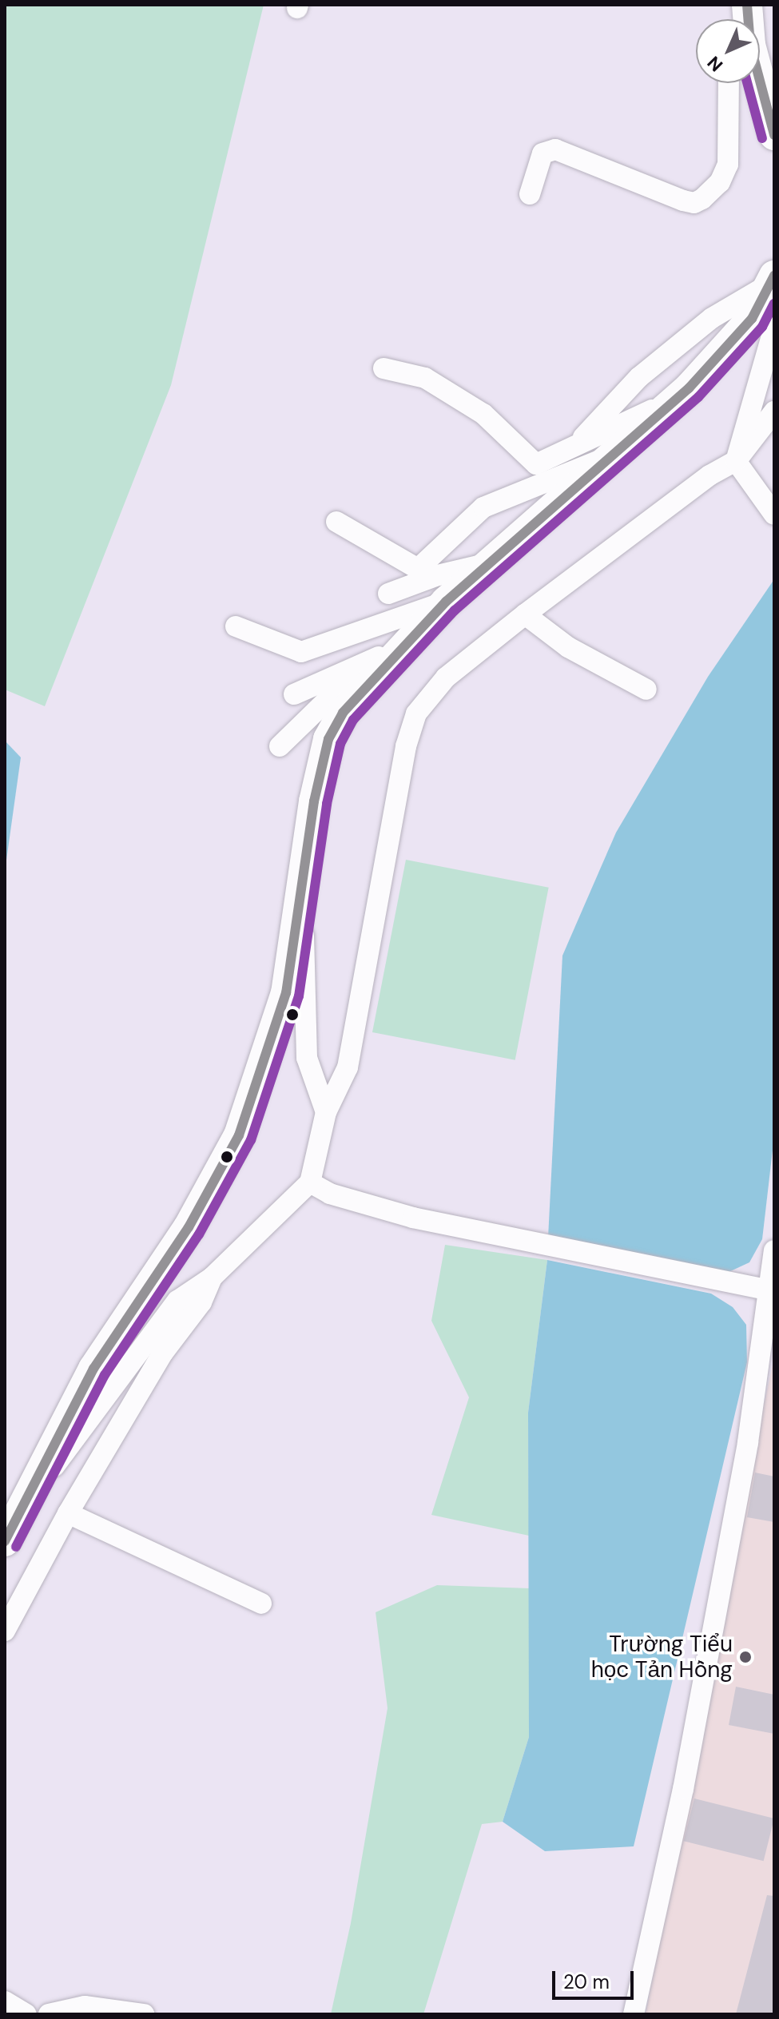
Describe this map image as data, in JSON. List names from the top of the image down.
{
  "places": ["Trường Tiểu học Tản Hồng"],
  "scale_bar": "20 m",
  "north": "bottom left"
}
